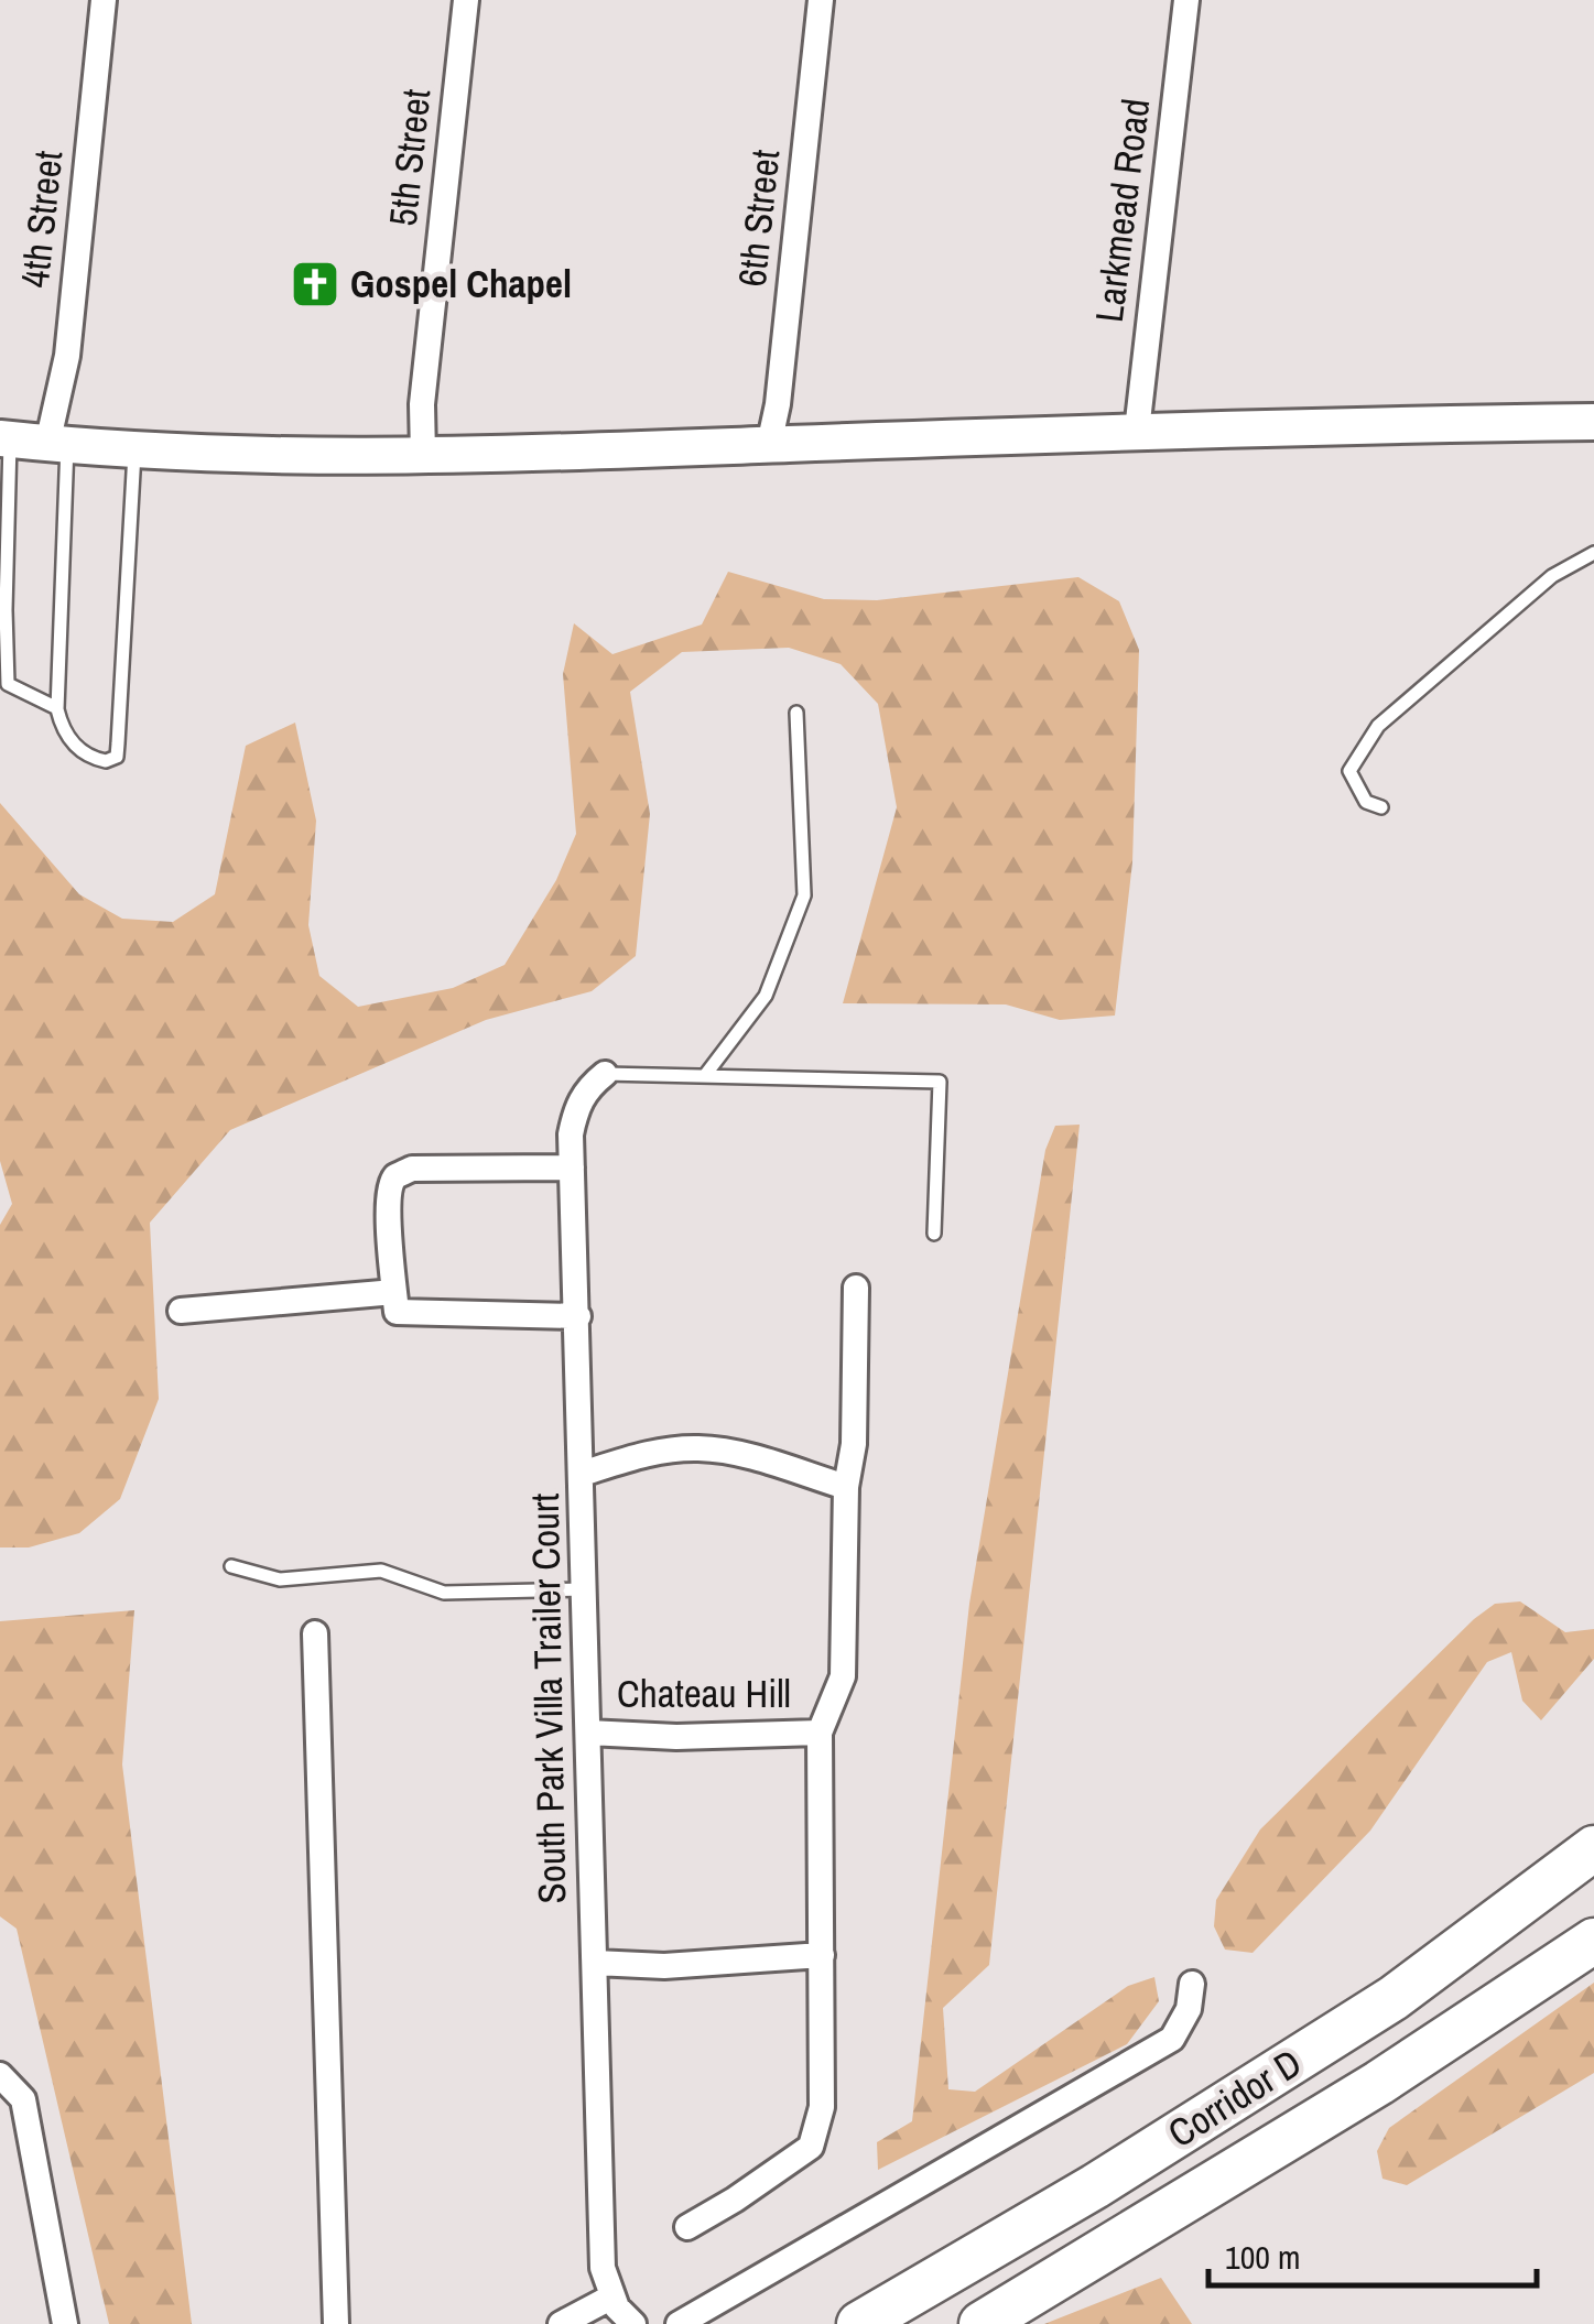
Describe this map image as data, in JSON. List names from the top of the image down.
{
  "streets": {
    "highway": ["Corridor D"],
    "street": [
      "5th Street",
      "Larkmead Road",
      "6th Street",
      "4th Street",
      "Chateau Hill",
      "South Park Villa Trailer Court"
    ]
  },
  "crossings": [
    ["Chateau Hill", "South Park Villa Trailer Court"]
  ],
  "places": {
    "church": ["Gospel Chapel"]
  },
  "scale_bar": "100 m"
}
